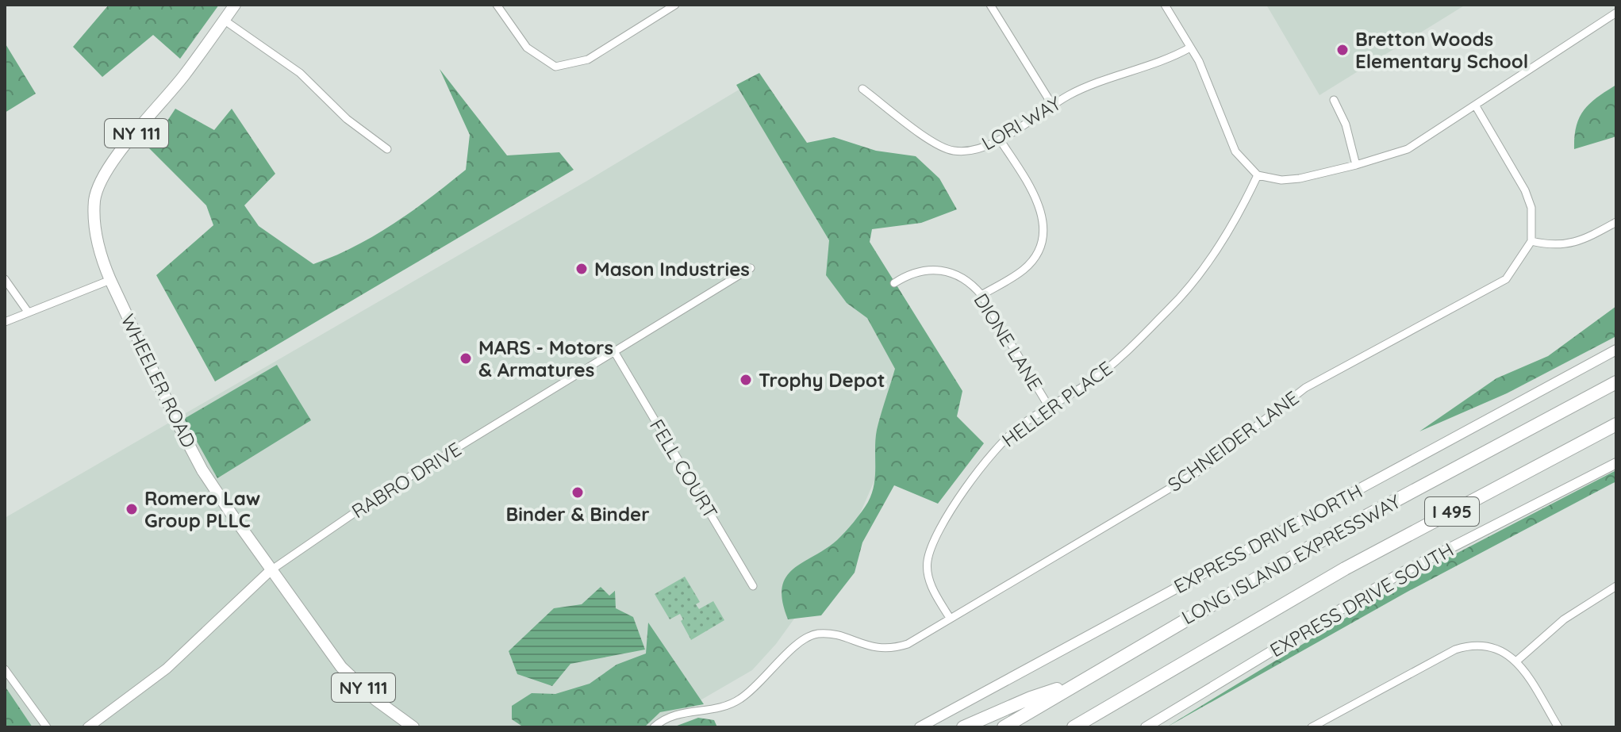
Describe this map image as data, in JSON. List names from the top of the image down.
{
  "streets": {
    "highway": ["I 495", "LONG ISLAND EXPRESSWAY"],
    "main road": [
      "NY 111",
      "WHEELER ROAD",
      "RABRO DRIVE",
      "EXPRESS DRIVE NORTH",
      "EXPRESS DRIVE SOUTH"
    ],
    "street": [
      "LORI WAY",
      "DIONE LANE",
      "HELLER PLACE",
      "SCHNEIDER LANE",
      "FELL COURT"
    ]
  },
  "crossings": [
    ["DIONE LANE", "HELLER PLACE"],
    ["WHEELER ROAD", "RABRO DRIVE"],
    ["HELLER PLACE", "SCHNEIDER LANE"],
    ["FELL COURT", "RABRO DRIVE"]
  ],
  "places": [
    "Bretton Woods Elementary School",
    "Mason Industries",
    "MARS - Motors & Armatures",
    "Trophy Depot",
    "Binder & Binder",
    "Romero Law Group PLLC"
  ]
}
